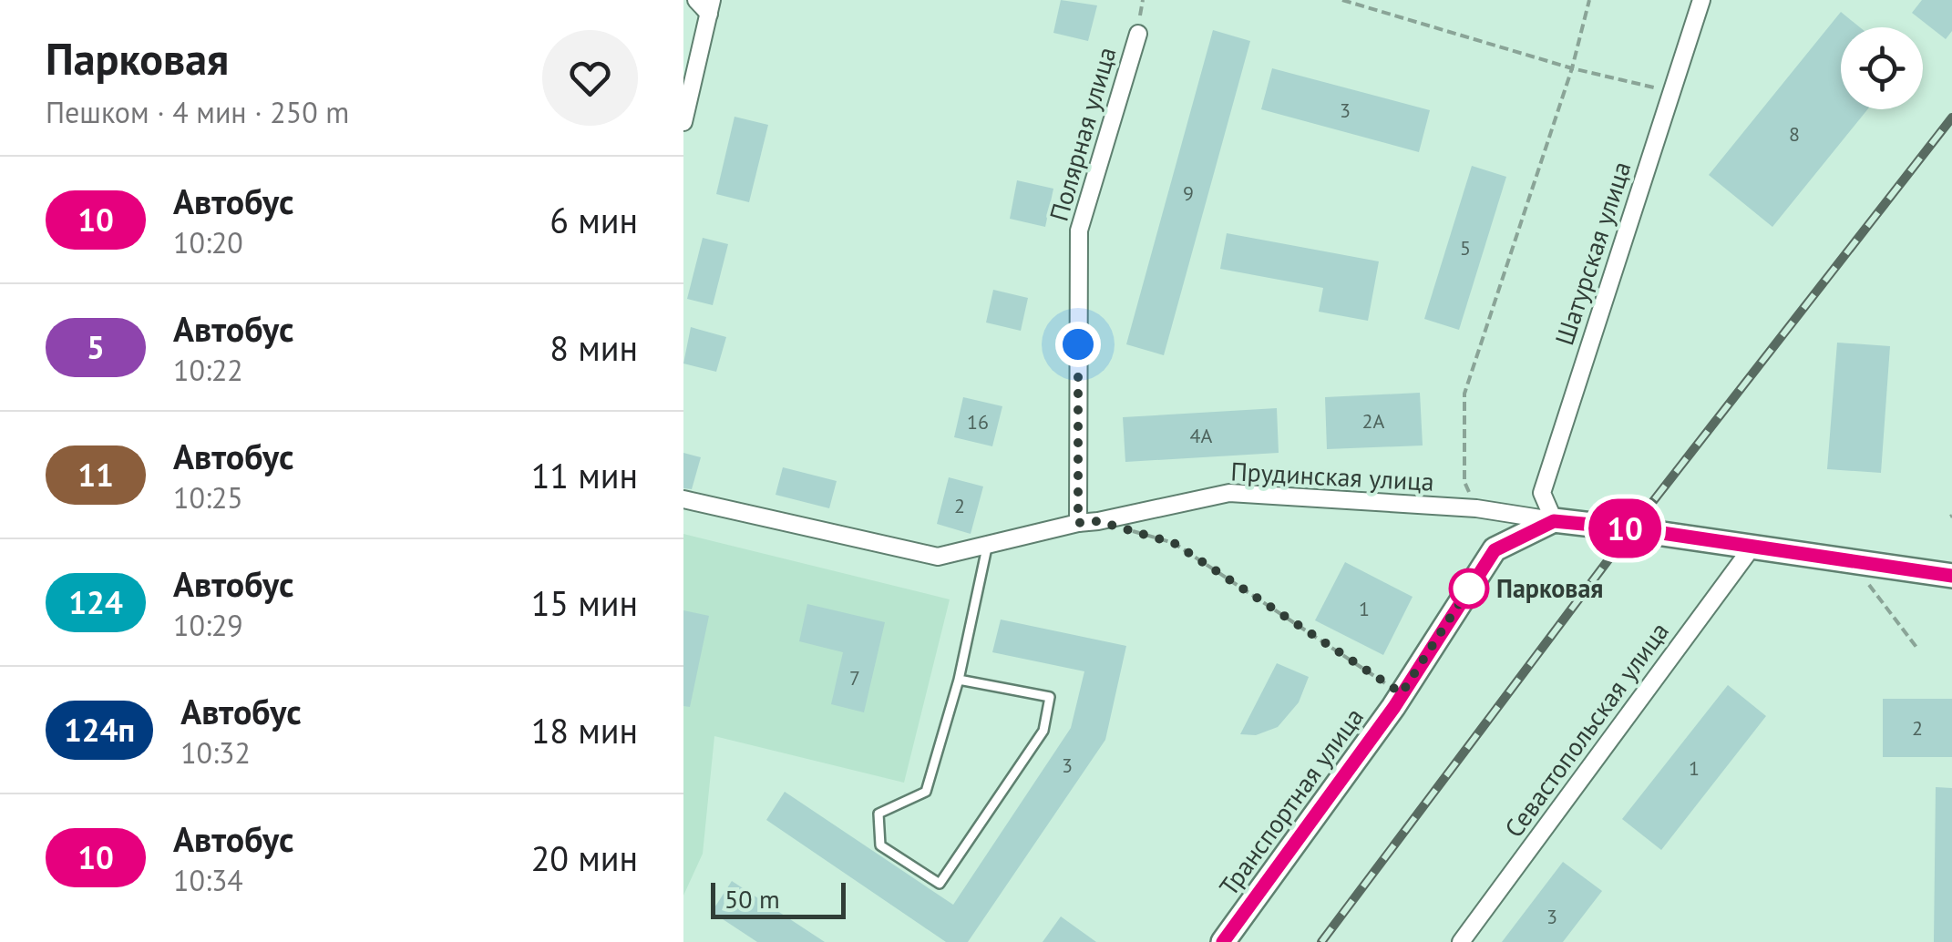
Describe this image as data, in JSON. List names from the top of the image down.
{
  "streets": {
    "street": [
      "Полярная улица",
      "Шатурская улица",
      "Прудинская улица",
      "Севастопольская улица",
      "Транспортная улица"
    ]
  },
  "crossings": [
    ["Полярная улица", "Прудинская улица"],
    ["Шатурская улица", "Прудинская улица"],
    ["Шатурская улица", "Транспортная улица"],
    ["Прудинская улица", "Транспортная улица"]
  ],
  "places": ["Парковая"],
  "lines": ["bus line 10"],
  "house_numbers": [
    "3",
    "8",
    "9",
    "5",
    "2А",
    "16",
    "4А",
    "2",
    "1",
    "7",
    "2",
    "3",
    "1",
    "3"
  ],
  "scale_bar": "50 m",
  "page": {
    "heading": ["Парковая", "Пешком · 4 мин · 250 m"],
    "on_map": "10",
    "list": [
      {
        "mark": "10",
        "name": "Автобус",
        "note": "10:20",
        "value": "6 мин"
      },
      {
        "mark": "5",
        "name": "Автобус",
        "note": "10:22",
        "value": "8 мин"
      },
      {
        "mark": "11",
        "name": "Автобус",
        "note": "10:25",
        "value": "11 мин"
      },
      {
        "mark": "124",
        "name": "Автобус",
        "note": "10:29",
        "value": "15 мин"
      },
      {
        "mark": "124п",
        "name": "Автобус",
        "note": "10:32",
        "value": "18 мин"
      },
      {
        "mark": "10",
        "name": "Автобус",
        "note": "10:34",
        "value": "20 мин"
      }
    ],
    "scale": "50 m"
  }
}
